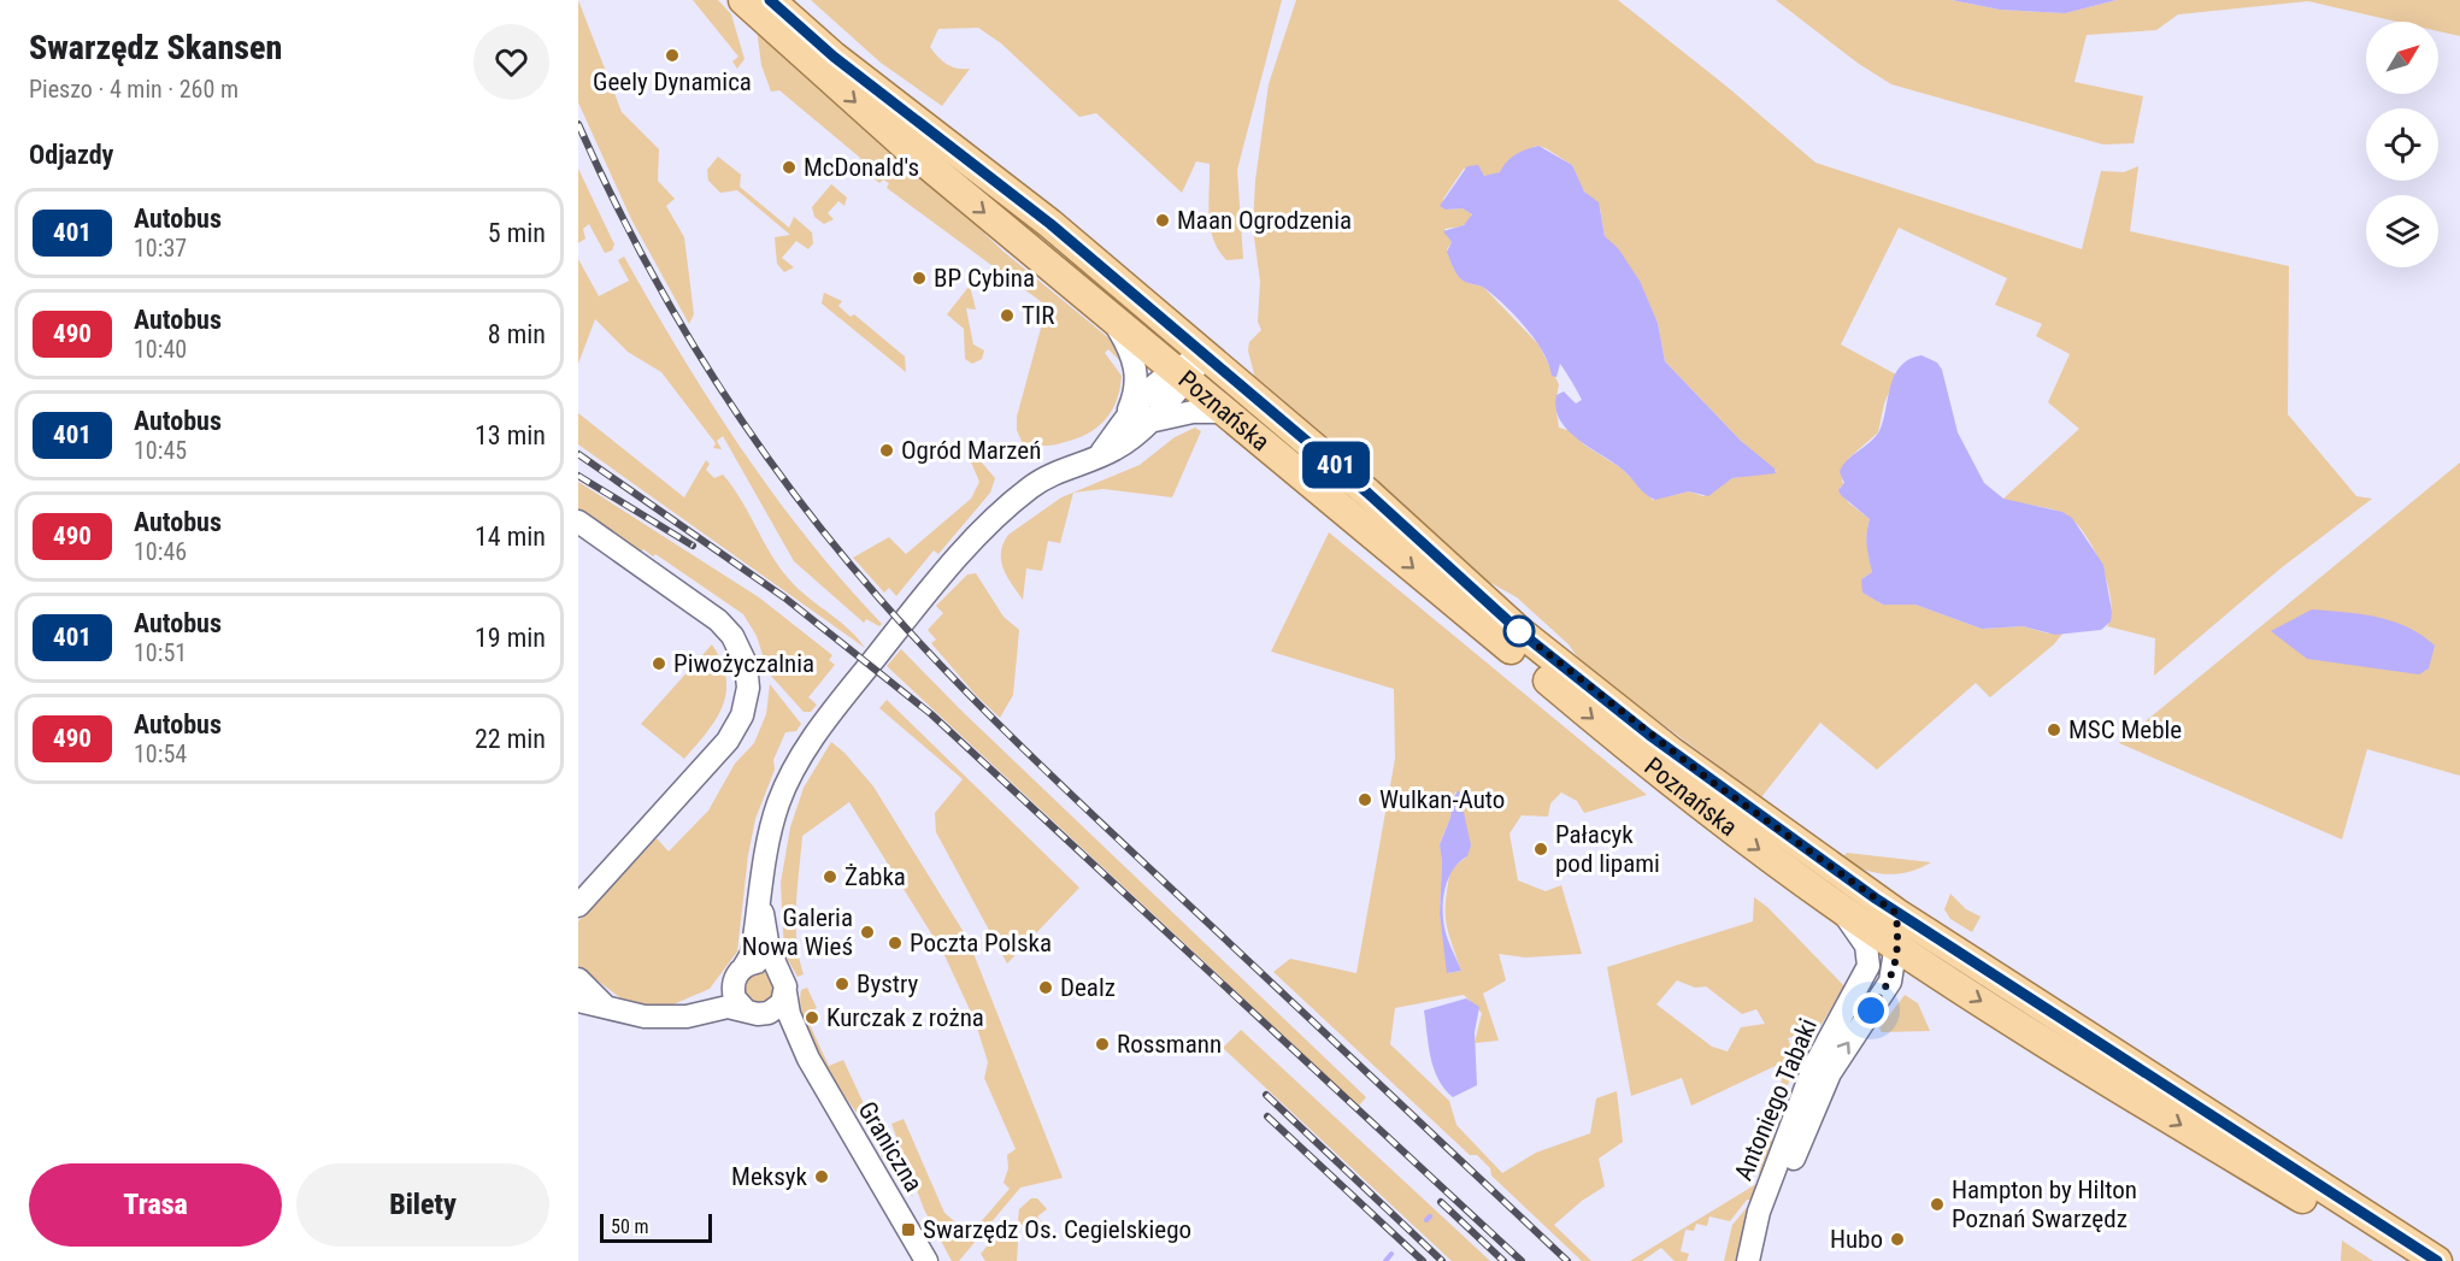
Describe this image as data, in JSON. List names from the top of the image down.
{
  "streets": {
    "main road": ["Poznańska"],
    "street": ["Antoniego Tabaki", "Graniczna"]
  },
  "crossings": [
    ["Poznańska", "Antoniego Tabaki"]
  ],
  "places": {
    "other": [
      "Geely Dynamica",
      "McDonald's",
      "Maan Ogrodzenia",
      "BP Cybina",
      "TIR",
      "Ogród Marzeń",
      "Piwożyczalnia",
      "MSC Meble",
      "Wulkan-Auto",
      "Pałacyk pod lipami",
      "Żabka",
      "Galeria Nowa Wieś",
      "Poczta Polska",
      "Bystry",
      "Dealz",
      "Kurczak z rożna",
      "Rossmann",
      "Meksyk",
      "Hampton by Hilton Poznań Swarzędz",
      "Hubo"
    ],
    "transit": ["Swarzędz Os. Cegielskiego"]
  },
  "lines": ["bus line 401"],
  "scale_bar": "50 m",
  "north": "top right",
  "page": {
    "heading": [
      ["Swarzędz Skansen", "Pieszo · 4 min · 260 m"],
      "Odjazdy"
    ],
    "on_map": "401",
    "list": [
      {
        "mark": "401",
        "name": "Autobus",
        "note": "10:37",
        "value": "5 min"
      },
      {
        "mark": "490",
        "name": "Autobus",
        "note": "10:40",
        "value": "8 min"
      },
      {
        "mark": "401",
        "name": "Autobus",
        "note": "10:45",
        "value": "13 min"
      },
      {
        "mark": "490",
        "name": "Autobus",
        "note": "10:46",
        "value": "14 min"
      },
      {
        "mark": "401",
        "name": "Autobus",
        "note": "10:51",
        "value": "19 min"
      },
      {
        "mark": "490",
        "name": "Autobus",
        "note": "10:54",
        "value": "22 min"
      }
    ],
    "buttons": ["Trasa", "Bilety"],
    "scale": "50 m"
  }
}
